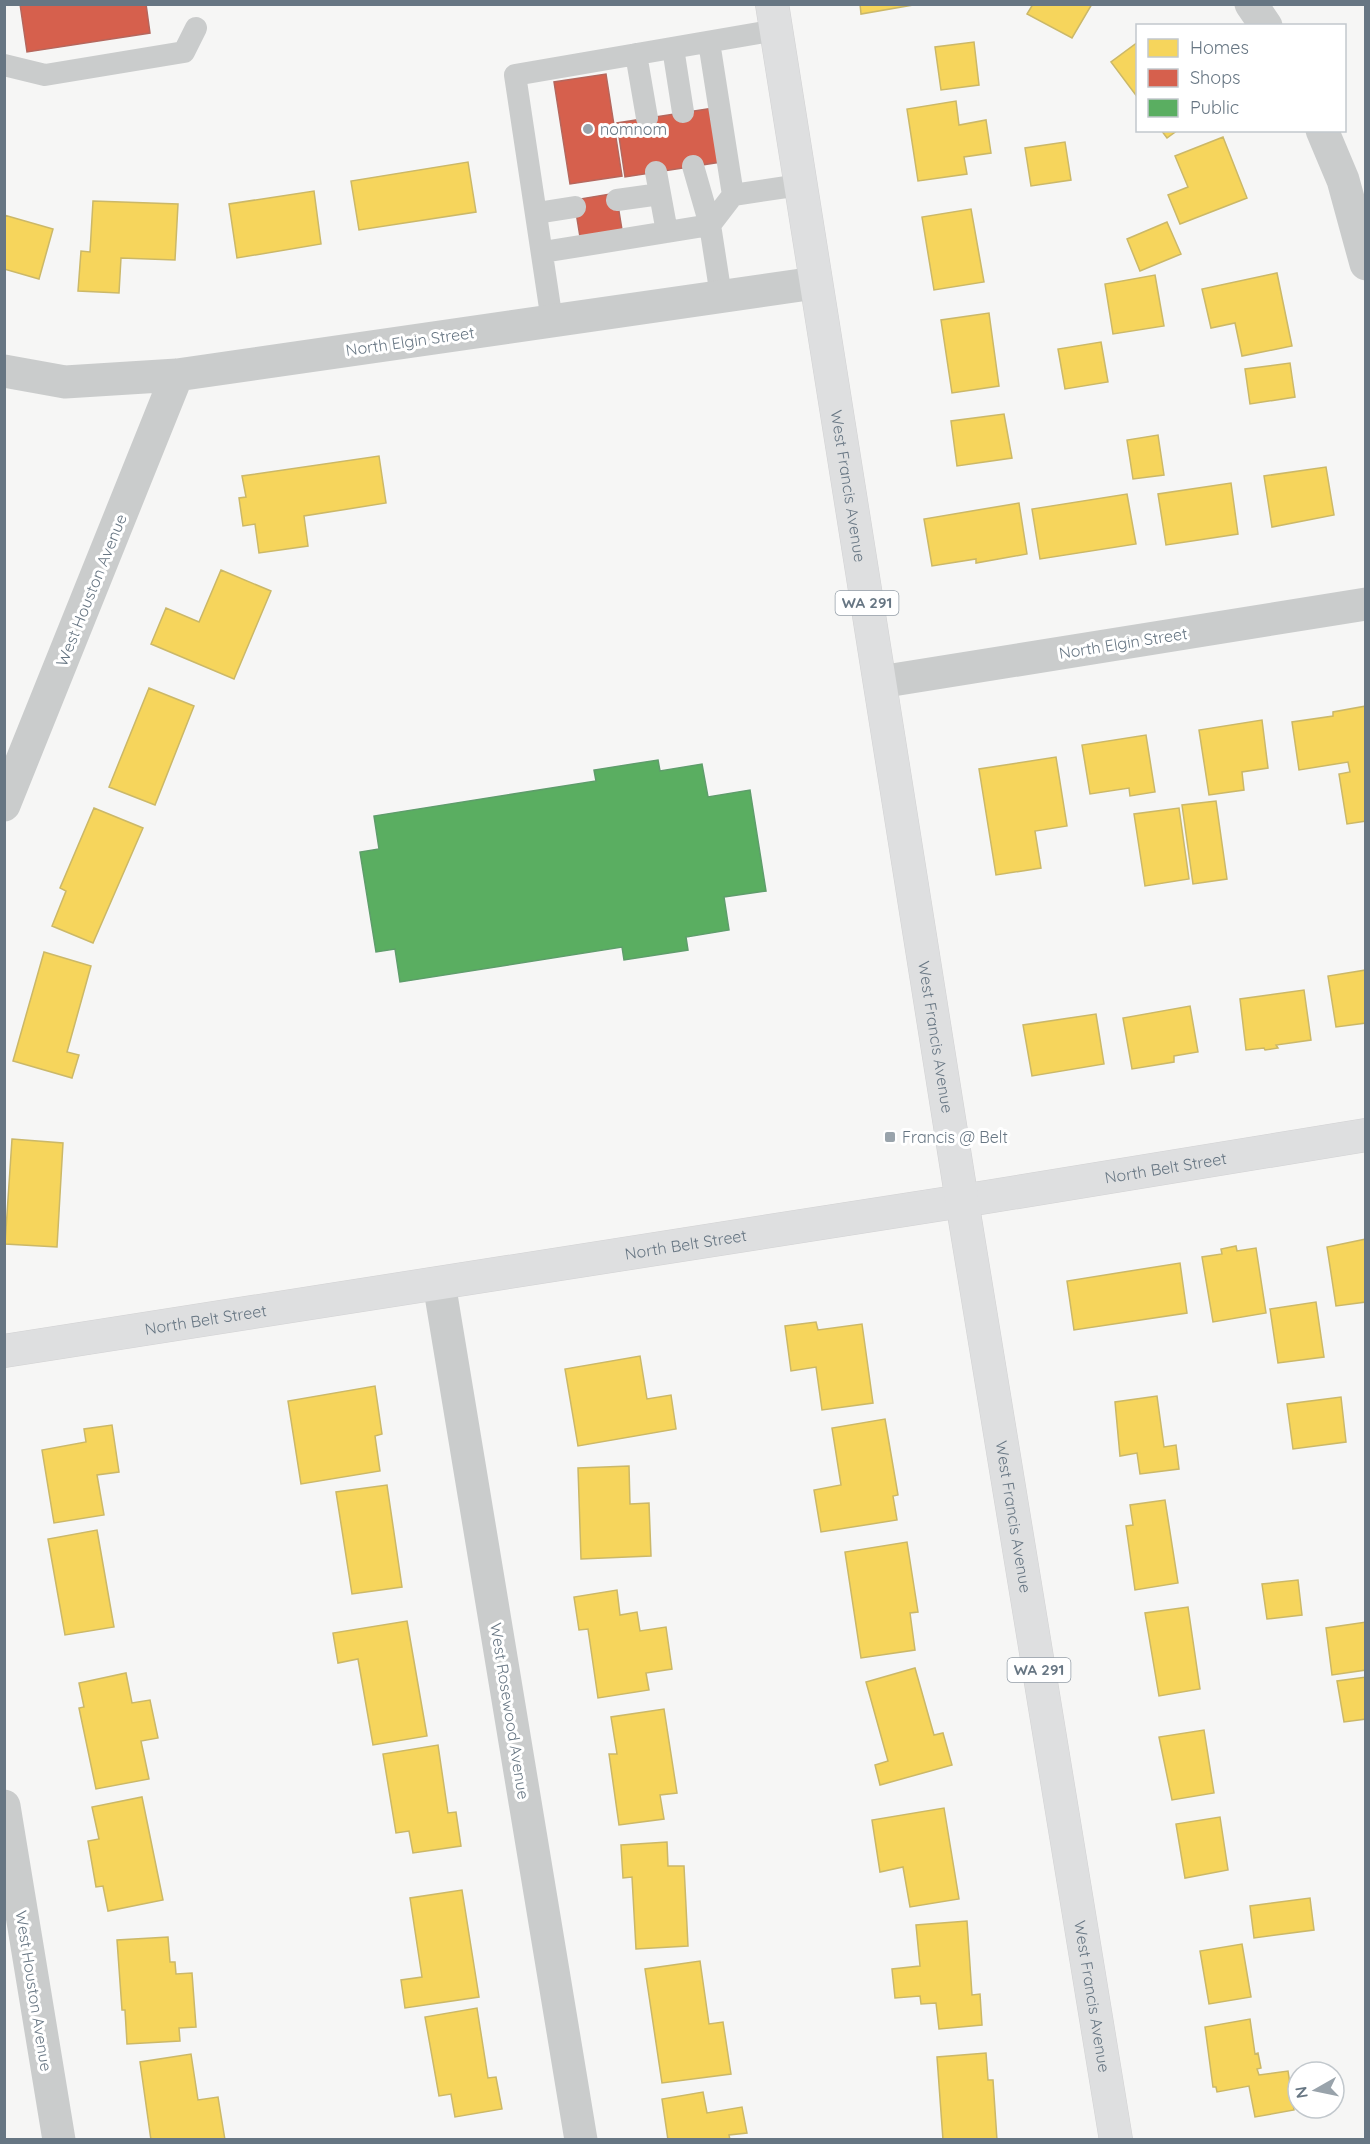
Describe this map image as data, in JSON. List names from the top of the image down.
{
  "streets": {
    "main road": ["West Francis Avenue", "WA 291", "North Belt Street"],
    "street": ["North Elgin Street", "West Houston Avenue", "West Rosewood Avenue"]
  },
  "crossings": [
    ["North Elgin Street", "West Francis Avenue"],
    ["North Elgin Street", "West Houston Avenue"],
    ["West Francis Avenue", "North Belt Street"],
    ["North Belt Street", "West Rosewood Avenue"]
  ],
  "places": {
    "other": ["nomnom"],
    "transit": ["Francis @ Belt"]
  },
  "legend": ["Homes", "Shops", "Public"],
  "north": "left"
}
